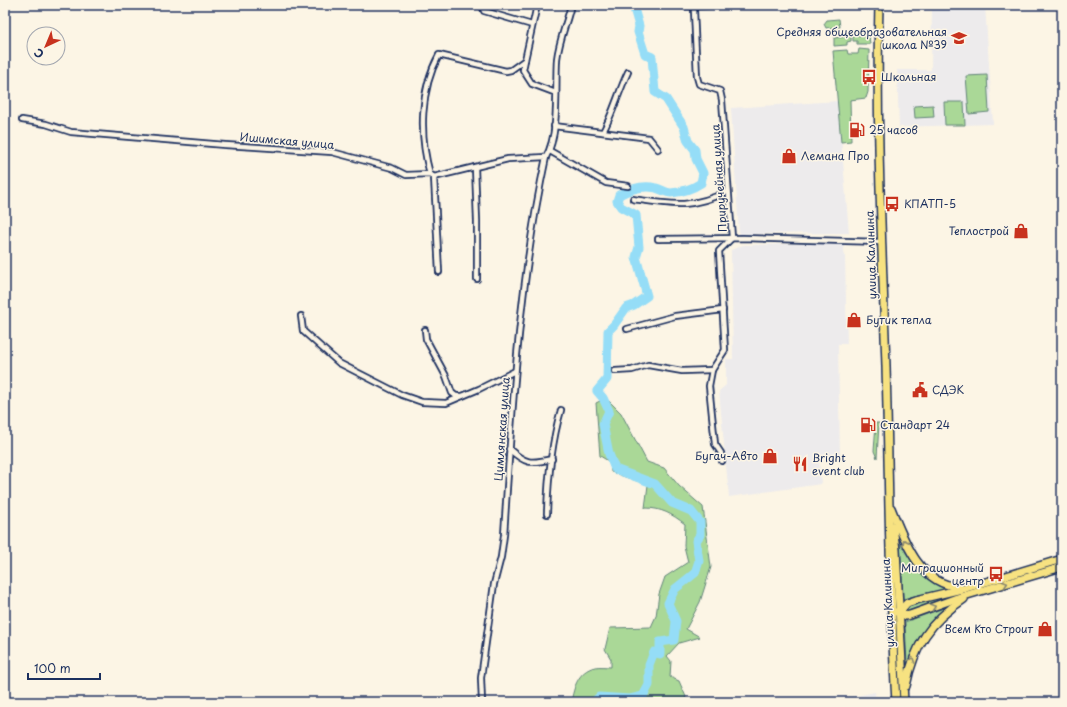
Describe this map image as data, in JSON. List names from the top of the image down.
{
  "streets": {
    "main road": ["улица Калинина"],
    "street": ["Ишимская улица", "Приручейная улица", "Цимлянская улица"]
  },
  "crossings": [
    ["Ишимская улица", "Цимлянская улица"]
  ],
  "places": {
    "school or university": ["Средняя общеобразовательная школа №39"],
    "bus stop": ["Школьная", "КПАТП-5", "Миграционный центр"],
    "fuel station": ["25 часов", "Стандарт 24"],
    "shop": [
      "Лемана Про",
      "Теплострой",
      "Бутик тепла",
      "Бугач-Авто",
      "Всем Кто Строит"
    ],
    "public building": ["СДЭК"],
    "restaurant": ["Bright event club"]
  },
  "scale_bar": "100 m",
  "north": "bottom left"
}
